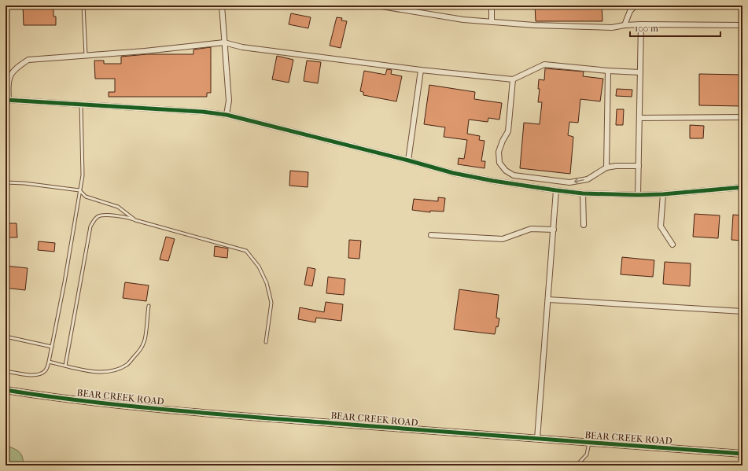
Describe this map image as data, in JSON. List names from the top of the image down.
{
  "streets": {
    "street": ["BEAR CREEK ROAD"]
  },
  "scale_bar": "100 m"
}
